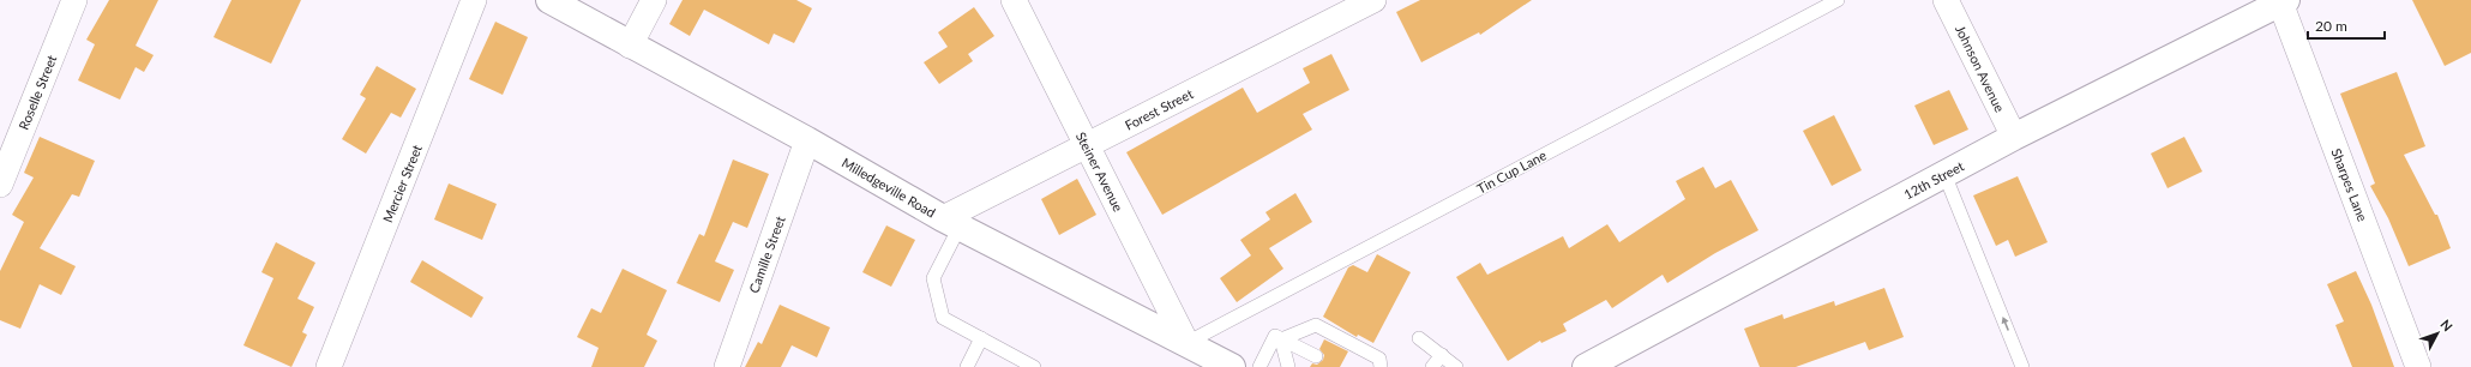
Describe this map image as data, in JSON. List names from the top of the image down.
{
  "streets": {
    "street": [
      "Johnson Avenue",
      "Roselle Street",
      "Forest Street",
      "Steiner Avenue",
      "12th Street",
      "Mercier Street",
      "Sharpes Lane",
      "Milledgeville Road",
      "Camille Street"
    ],
    "lane": ["Tin Cup Lane"]
  },
  "crossings": [
    ["Johnson Avenue", "12th Street"],
    ["Forest Street", "Steiner Avenue"],
    ["Forest Street", "Milledgeville Road"],
    ["Steiner Avenue", "Tin Cup Lane"],
    ["Steiner Avenue", "Milledgeville Road"],
    ["Tin Cup Lane", "Milledgeville Road"],
    ["12th Street", "Sharpes Lane"],
    ["Milledgeville Road", "Camille Street"]
  ],
  "scale_bar": "20 m",
  "north": "top right"
}
